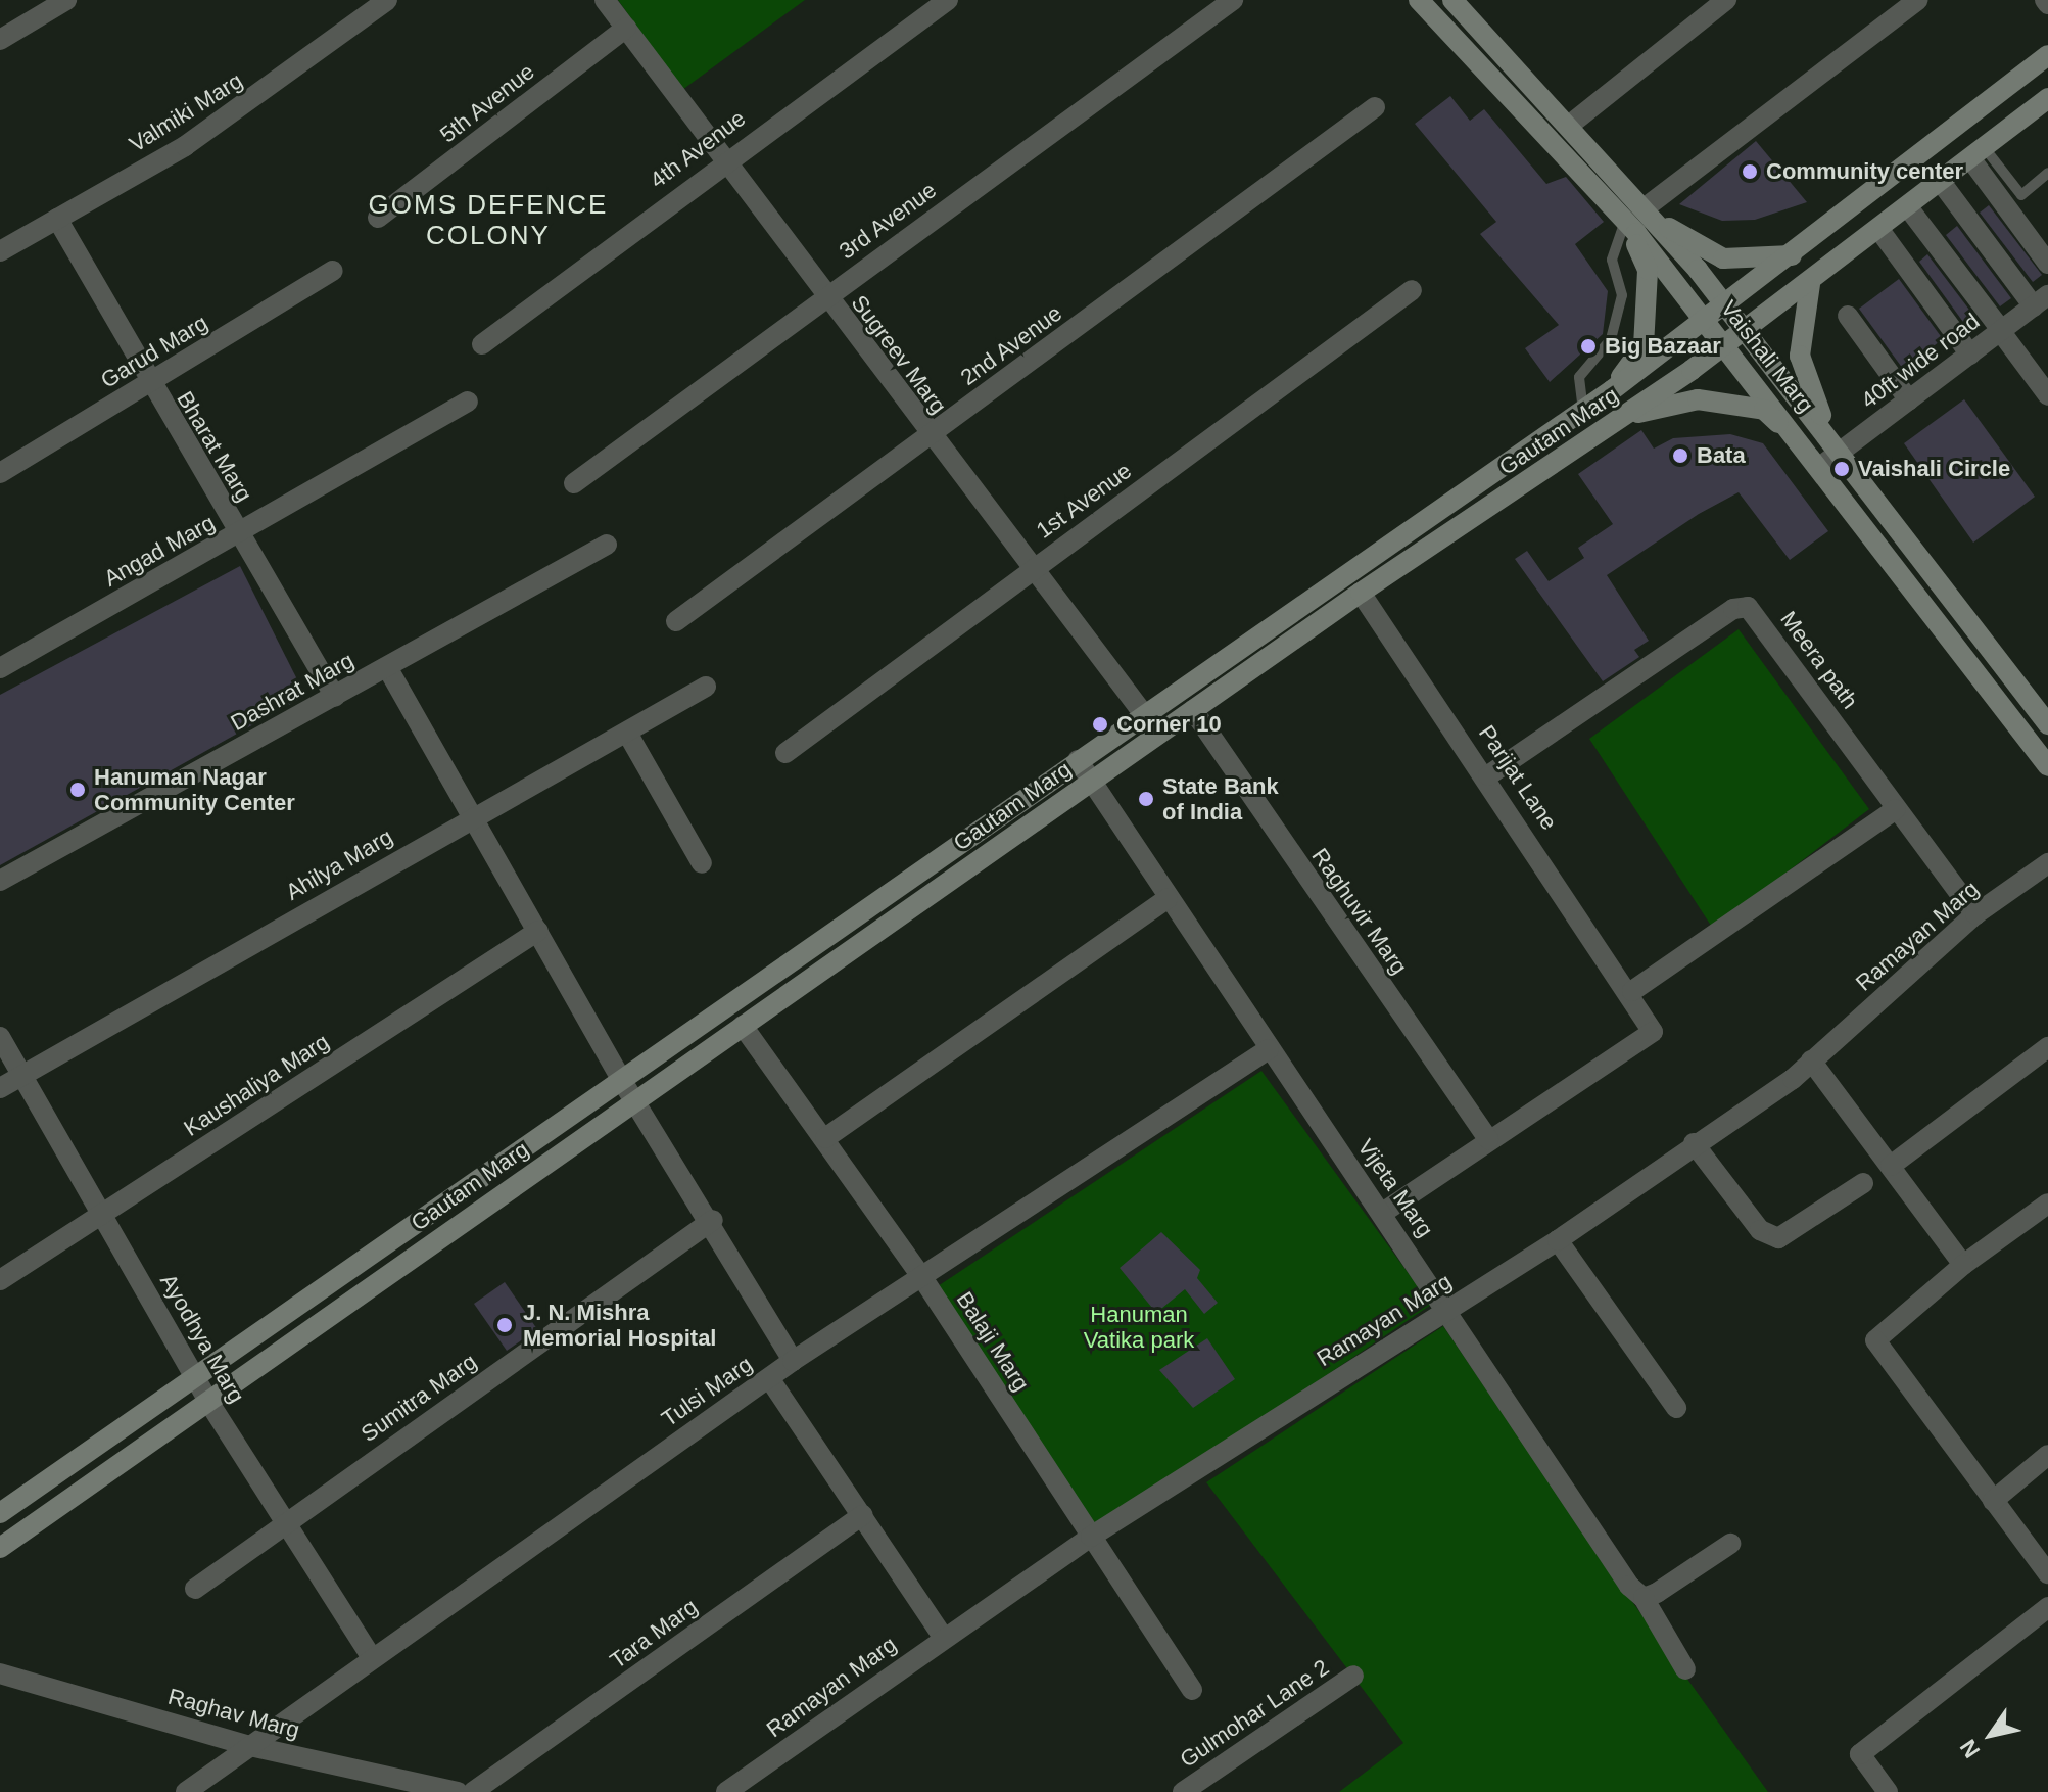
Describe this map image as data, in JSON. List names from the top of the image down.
{
  "streets": {
    "street": [
      "5th Avenue",
      "Valmiki Marg",
      "4th Avenue",
      "3rd Avenue",
      "2nd Avenue",
      "Garud Marg",
      "Sugreev Marg",
      "Vaishali Marg",
      "40ft wide road",
      "Gautam Marg",
      "Bharat Marg",
      "1st Avenue",
      "Angad Marg",
      "Meera path",
      "Dashrat Marg",
      "Parijat Lane",
      "Ahilya Marg",
      "Raghuvir Marg",
      "Ramayan Marg",
      "Kaushaliya Marg",
      "Vijeta Marg",
      "Ayodhya Marg",
      "Balaji Marg",
      "Tulsi Marg",
      "Sumitra Marg",
      "Tara Marg",
      "Raghav Marg",
      "Gulmohar Lane 2"
    ]
  },
  "crossings": [
    ["5th Avenue", "Sugreev Marg"],
    ["Valmiki Marg", "Bharat Marg"],
    ["4th Avenue", "Sugreev Marg"],
    ["3rd Avenue", "Sugreev Marg"],
    ["2nd Avenue", "Sugreev Marg"],
    ["Garud Marg", "Bharat Marg"],
    ["Sugreev Marg", "Gautam Marg"],
    ["Sugreev Marg", "1st Avenue"],
    ["Vaishali Marg", "40ft wide road"],
    ["Vaishali Marg", "Gautam Marg"],
    ["Gautam Marg", "Parijat Lane"],
    ["Gautam Marg", "Raghuvir Marg"],
    ["Gautam Marg", "Vijeta Marg"],
    ["Gautam Marg", "Ayodhya Marg"],
    ["Gautam Marg", "Balaji Marg"],
    ["Bharat Marg", "Angad Marg"],
    ["Bharat Marg", "Dashrat Marg"],
    ["Meera path", "Parijat Lane"],
    ["Meera path", "Ramayan Marg"],
    ["Parijat Lane", "Raghuvir Marg"],
    ["Ahilya Marg", "Ayodhya Marg"],
    ["Ramayan Marg", "Vijeta Marg"],
    ["Ramayan Marg", "Balaji Marg"],
    ["Kaushaliya Marg", "Ayodhya Marg"],
    ["Vijeta Marg", "Tulsi Marg"],
    ["Ayodhya Marg", "Tulsi Marg"],
    ["Ayodhya Marg", "Sumitra Marg"],
    ["Balaji Marg", "Tulsi Marg"],
    ["Tulsi Marg", "Raghav Marg"]
  ],
  "districts": ["GOMS DEFENCE COLONY"],
  "parks": ["Hanuman Vatika park"],
  "places": [
    "Community center",
    "Big Bazaar",
    "Bata",
    "Vaishali Circle",
    "Corner 10",
    "Hanuman Nagar Community Center",
    "State Bank of India",
    "J. N. Mishra Memorial Hospital"
  ],
  "north": "bottom left"
}
